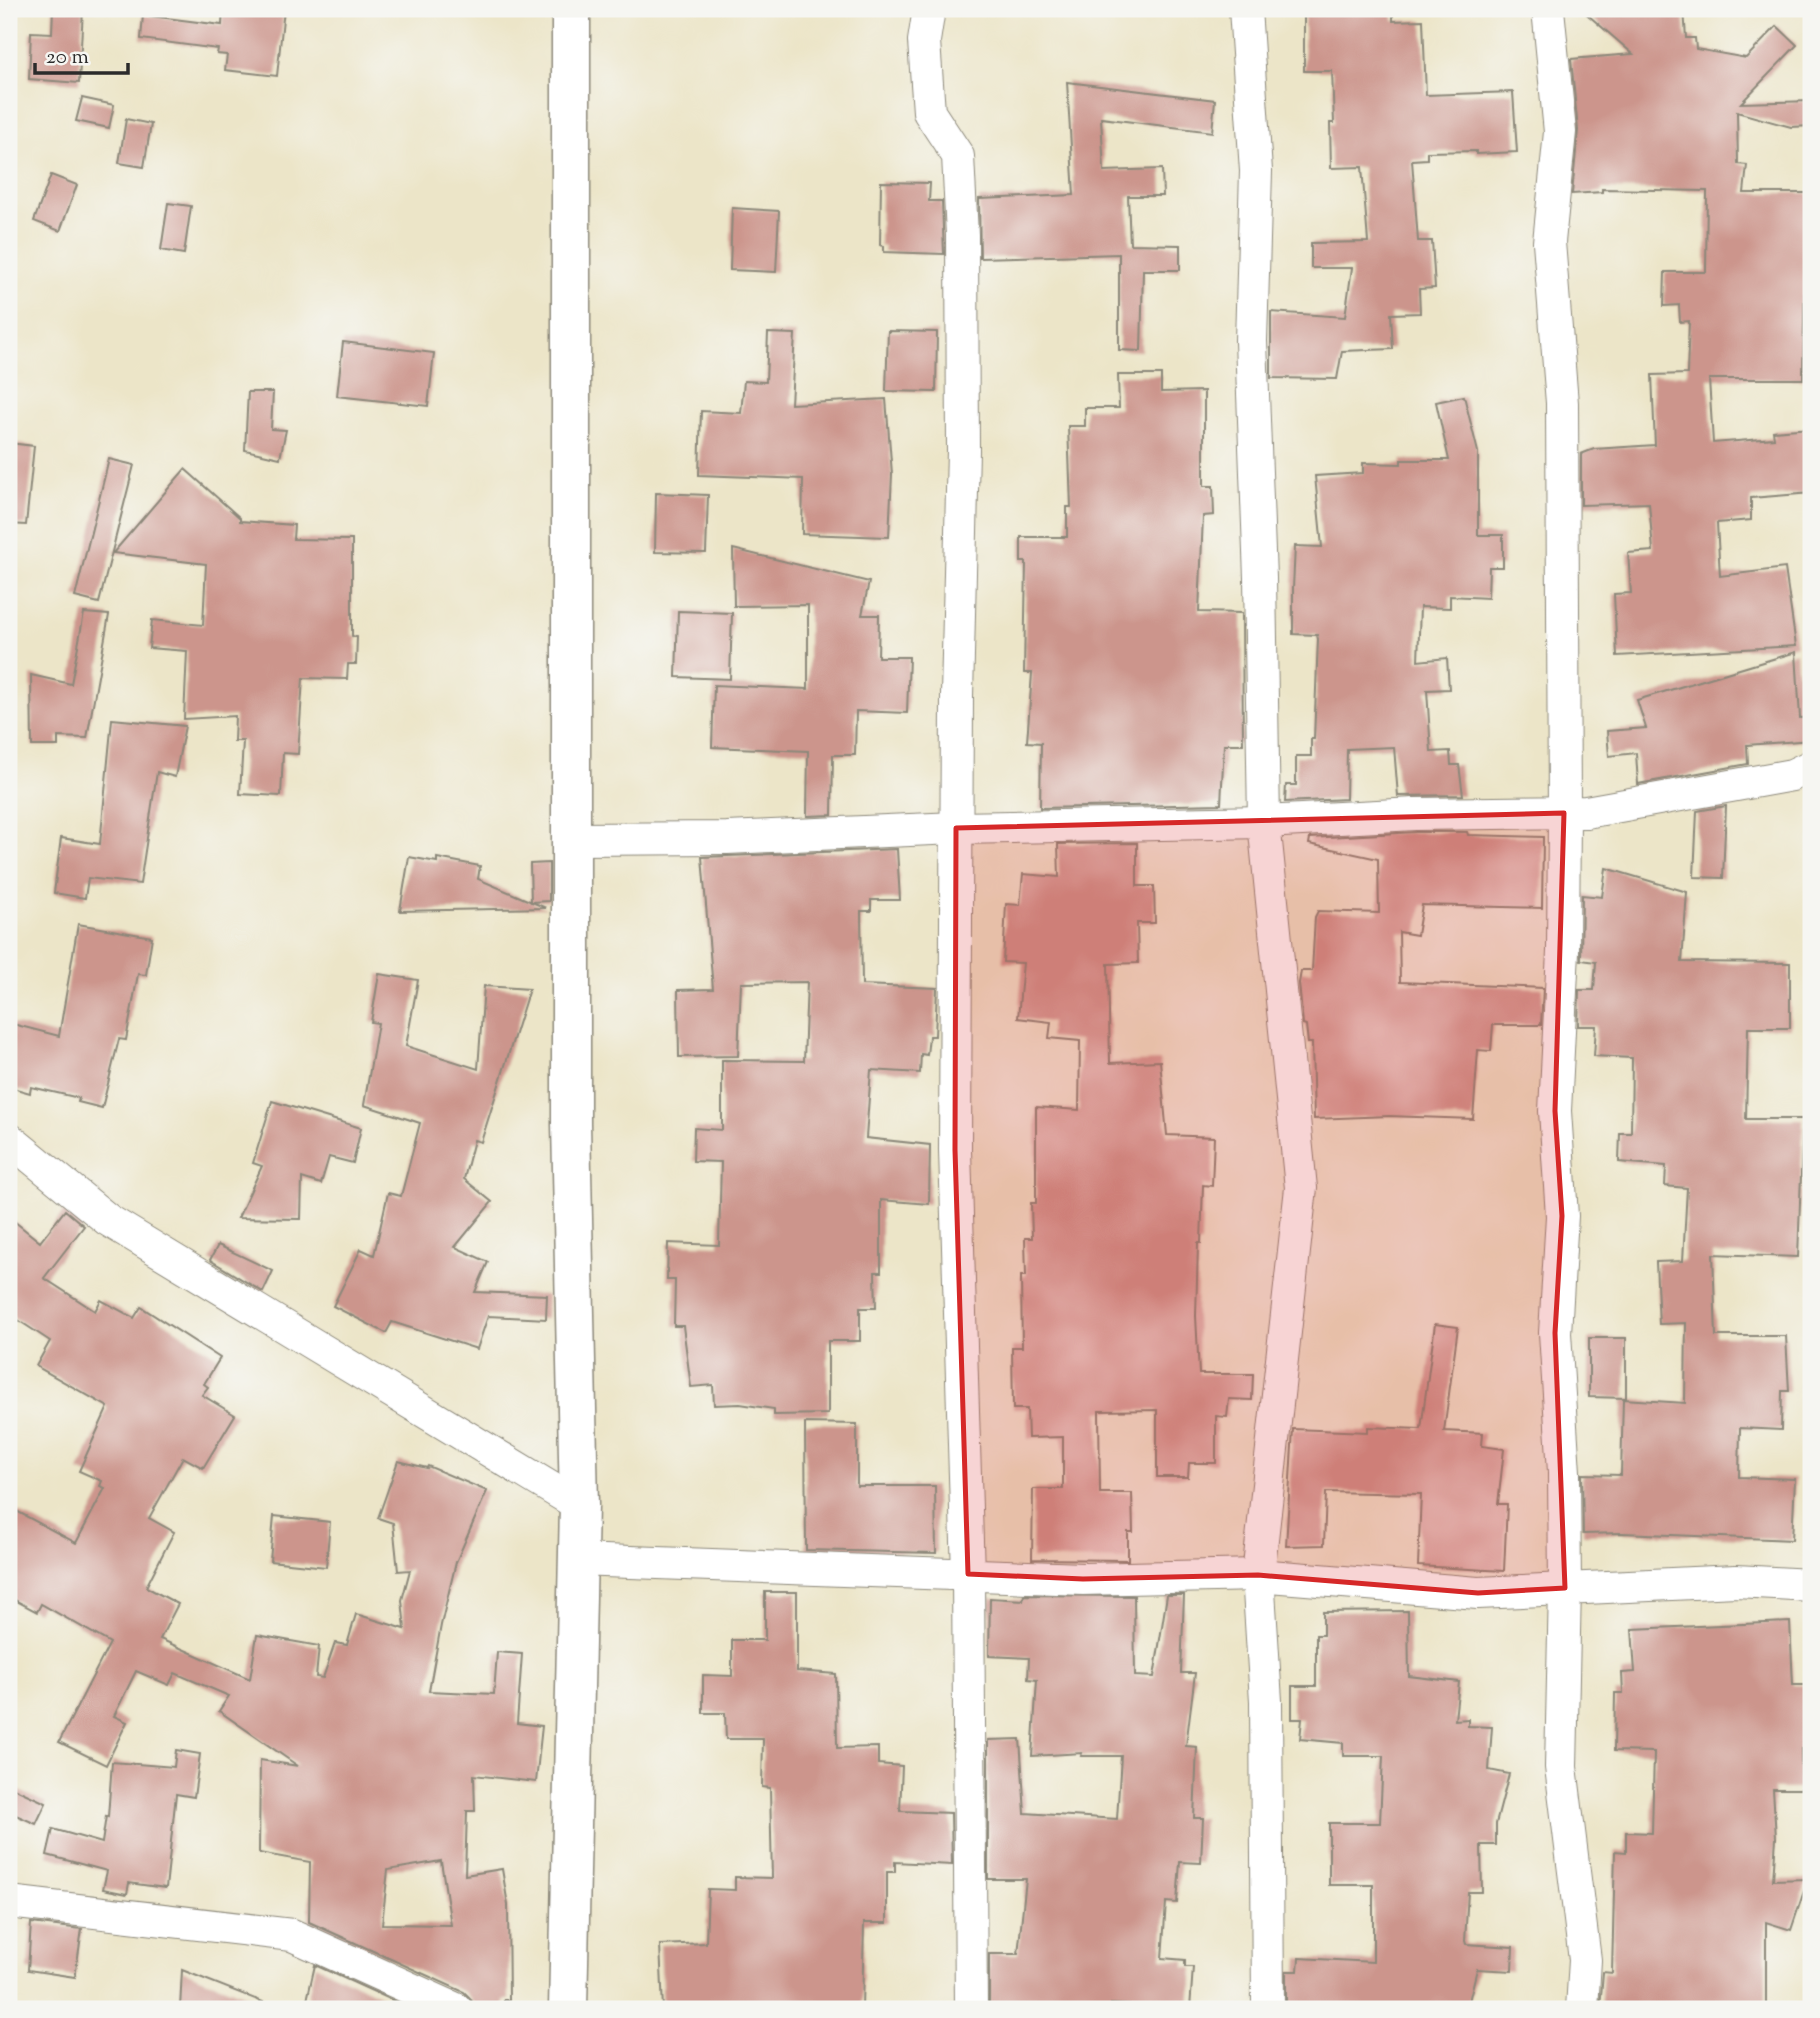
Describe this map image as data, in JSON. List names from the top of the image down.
{
  "scale_bar": "20 m"
}
